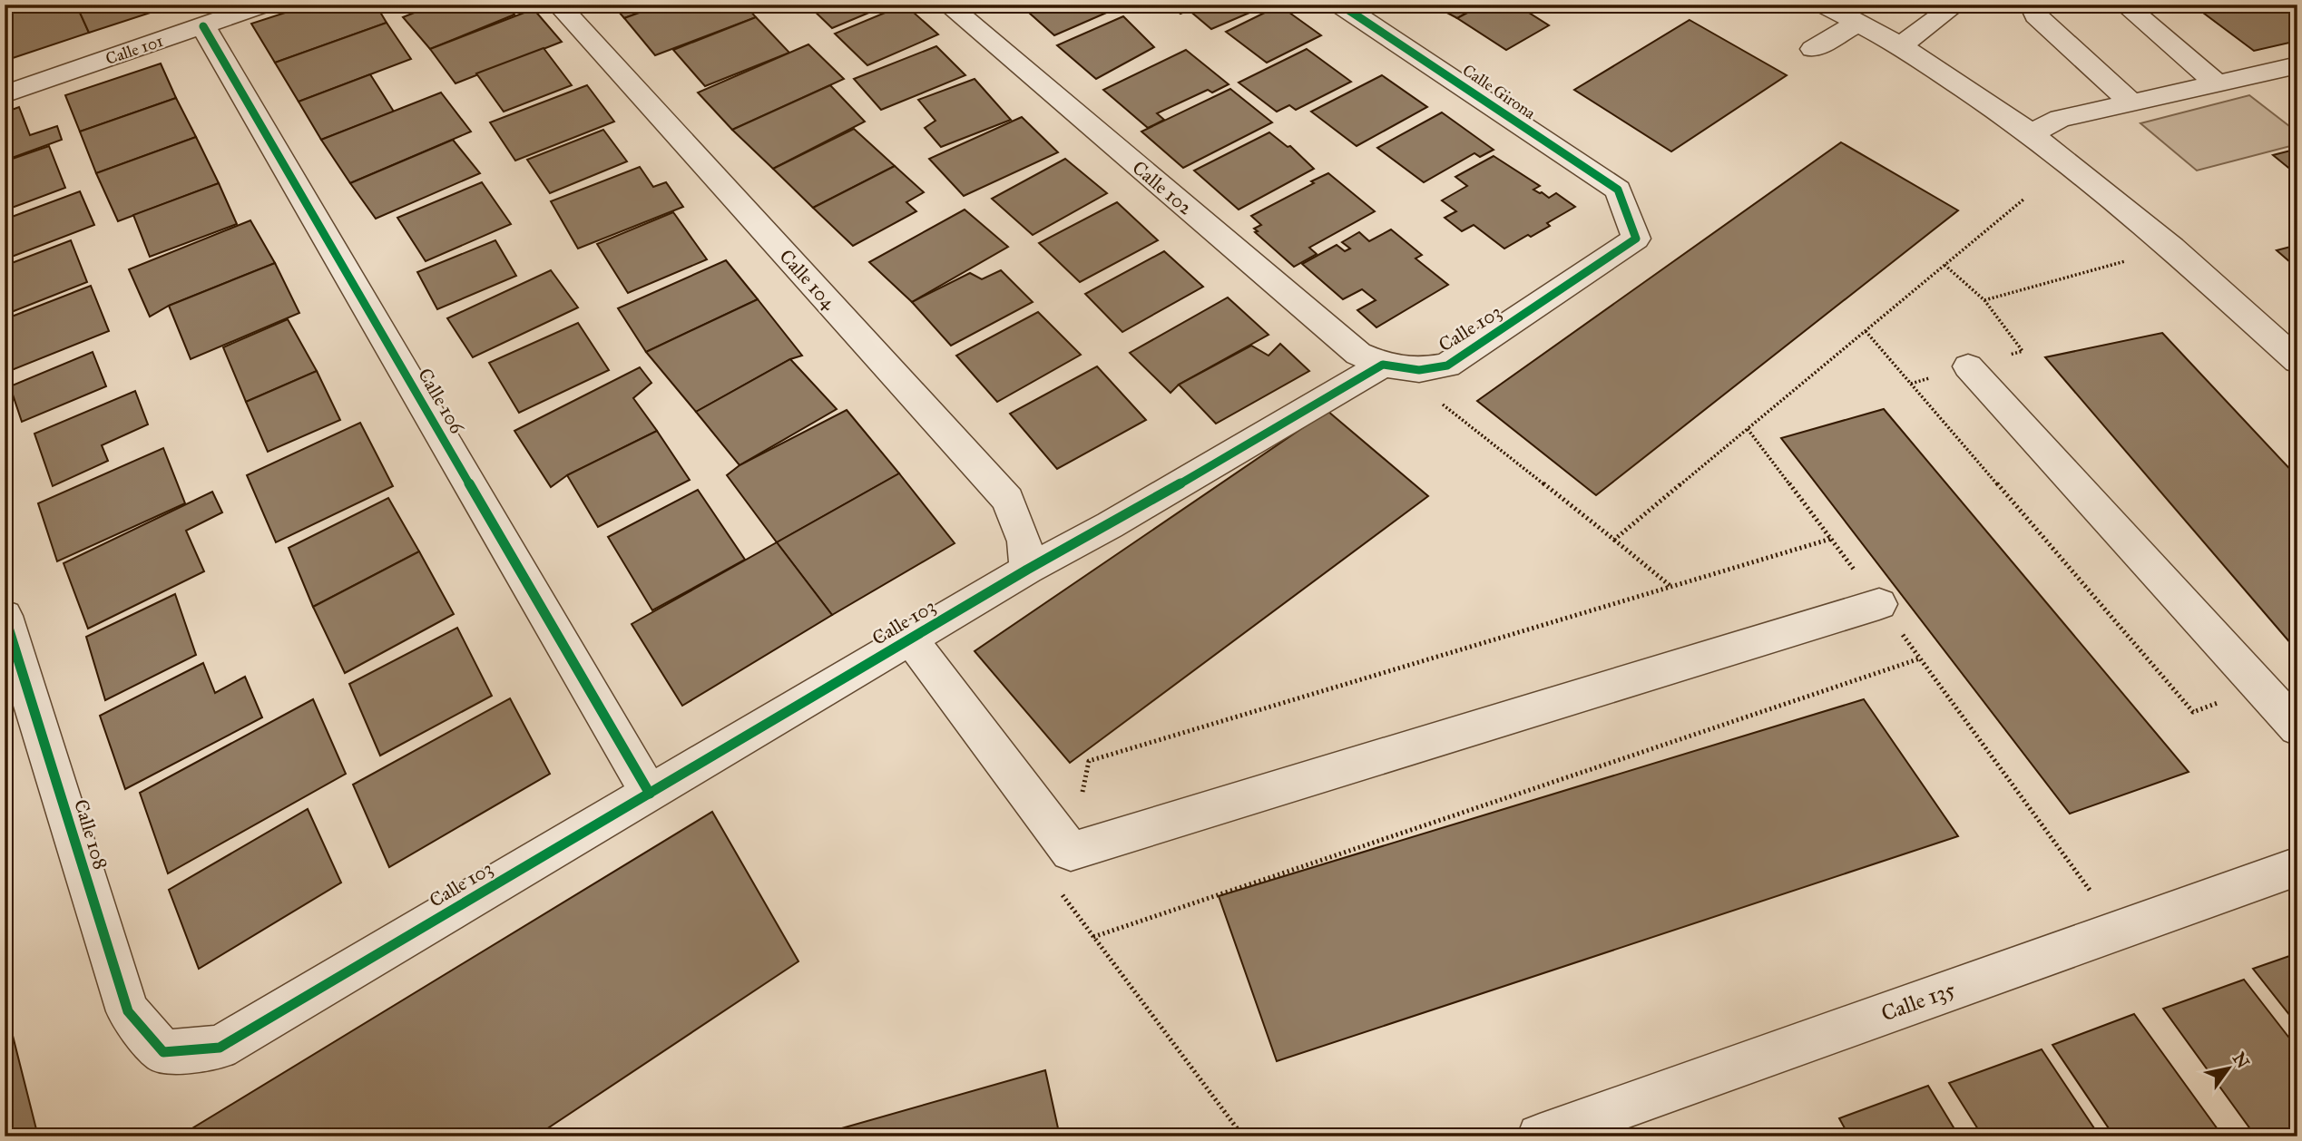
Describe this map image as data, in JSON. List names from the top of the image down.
{
  "streets": {
    "street": [
      "Calle 101",
      "Calle Girona",
      "Calle 102",
      "Calle 104",
      "Calle 103",
      "Calle 106",
      "Calle 108",
      "Calle 135"
    ]
  },
  "crossings": [
    ["Calle 101", "Calle 106"],
    ["Calle Girona", "Calle 103"],
    ["Calle 102", "Calle 103"],
    ["Calle 104", "Calle 103"],
    ["Calle 103", "Calle 106"],
    ["Calle 103", "Calle 108"]
  ],
  "north": "top right"
}
